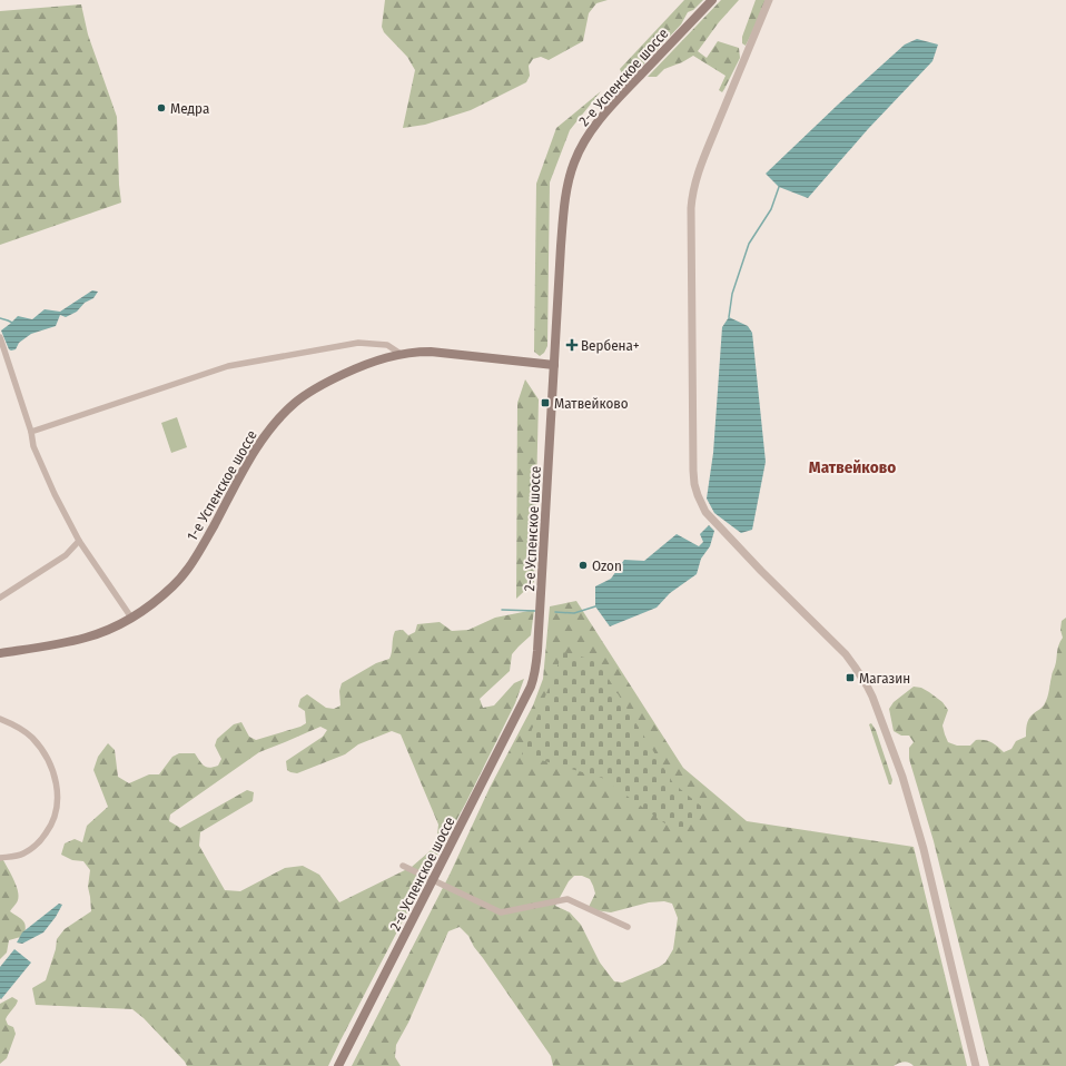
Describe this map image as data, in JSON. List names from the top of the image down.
{
  "streets": {
    "main road": ["2-е Успенское шоссе", "1-е Успенское шоссе"]
  },
  "crossings": [
    ["2-е Успенское шоссе", "1-е Успенское шоссе"]
  ],
  "districts": ["Матвейково"],
  "places": {
    "other": ["Медра", "Ozon"],
    "health": ["Вербена+"],
    "transit": ["Матвейково", "Магазин"]
  }
}
